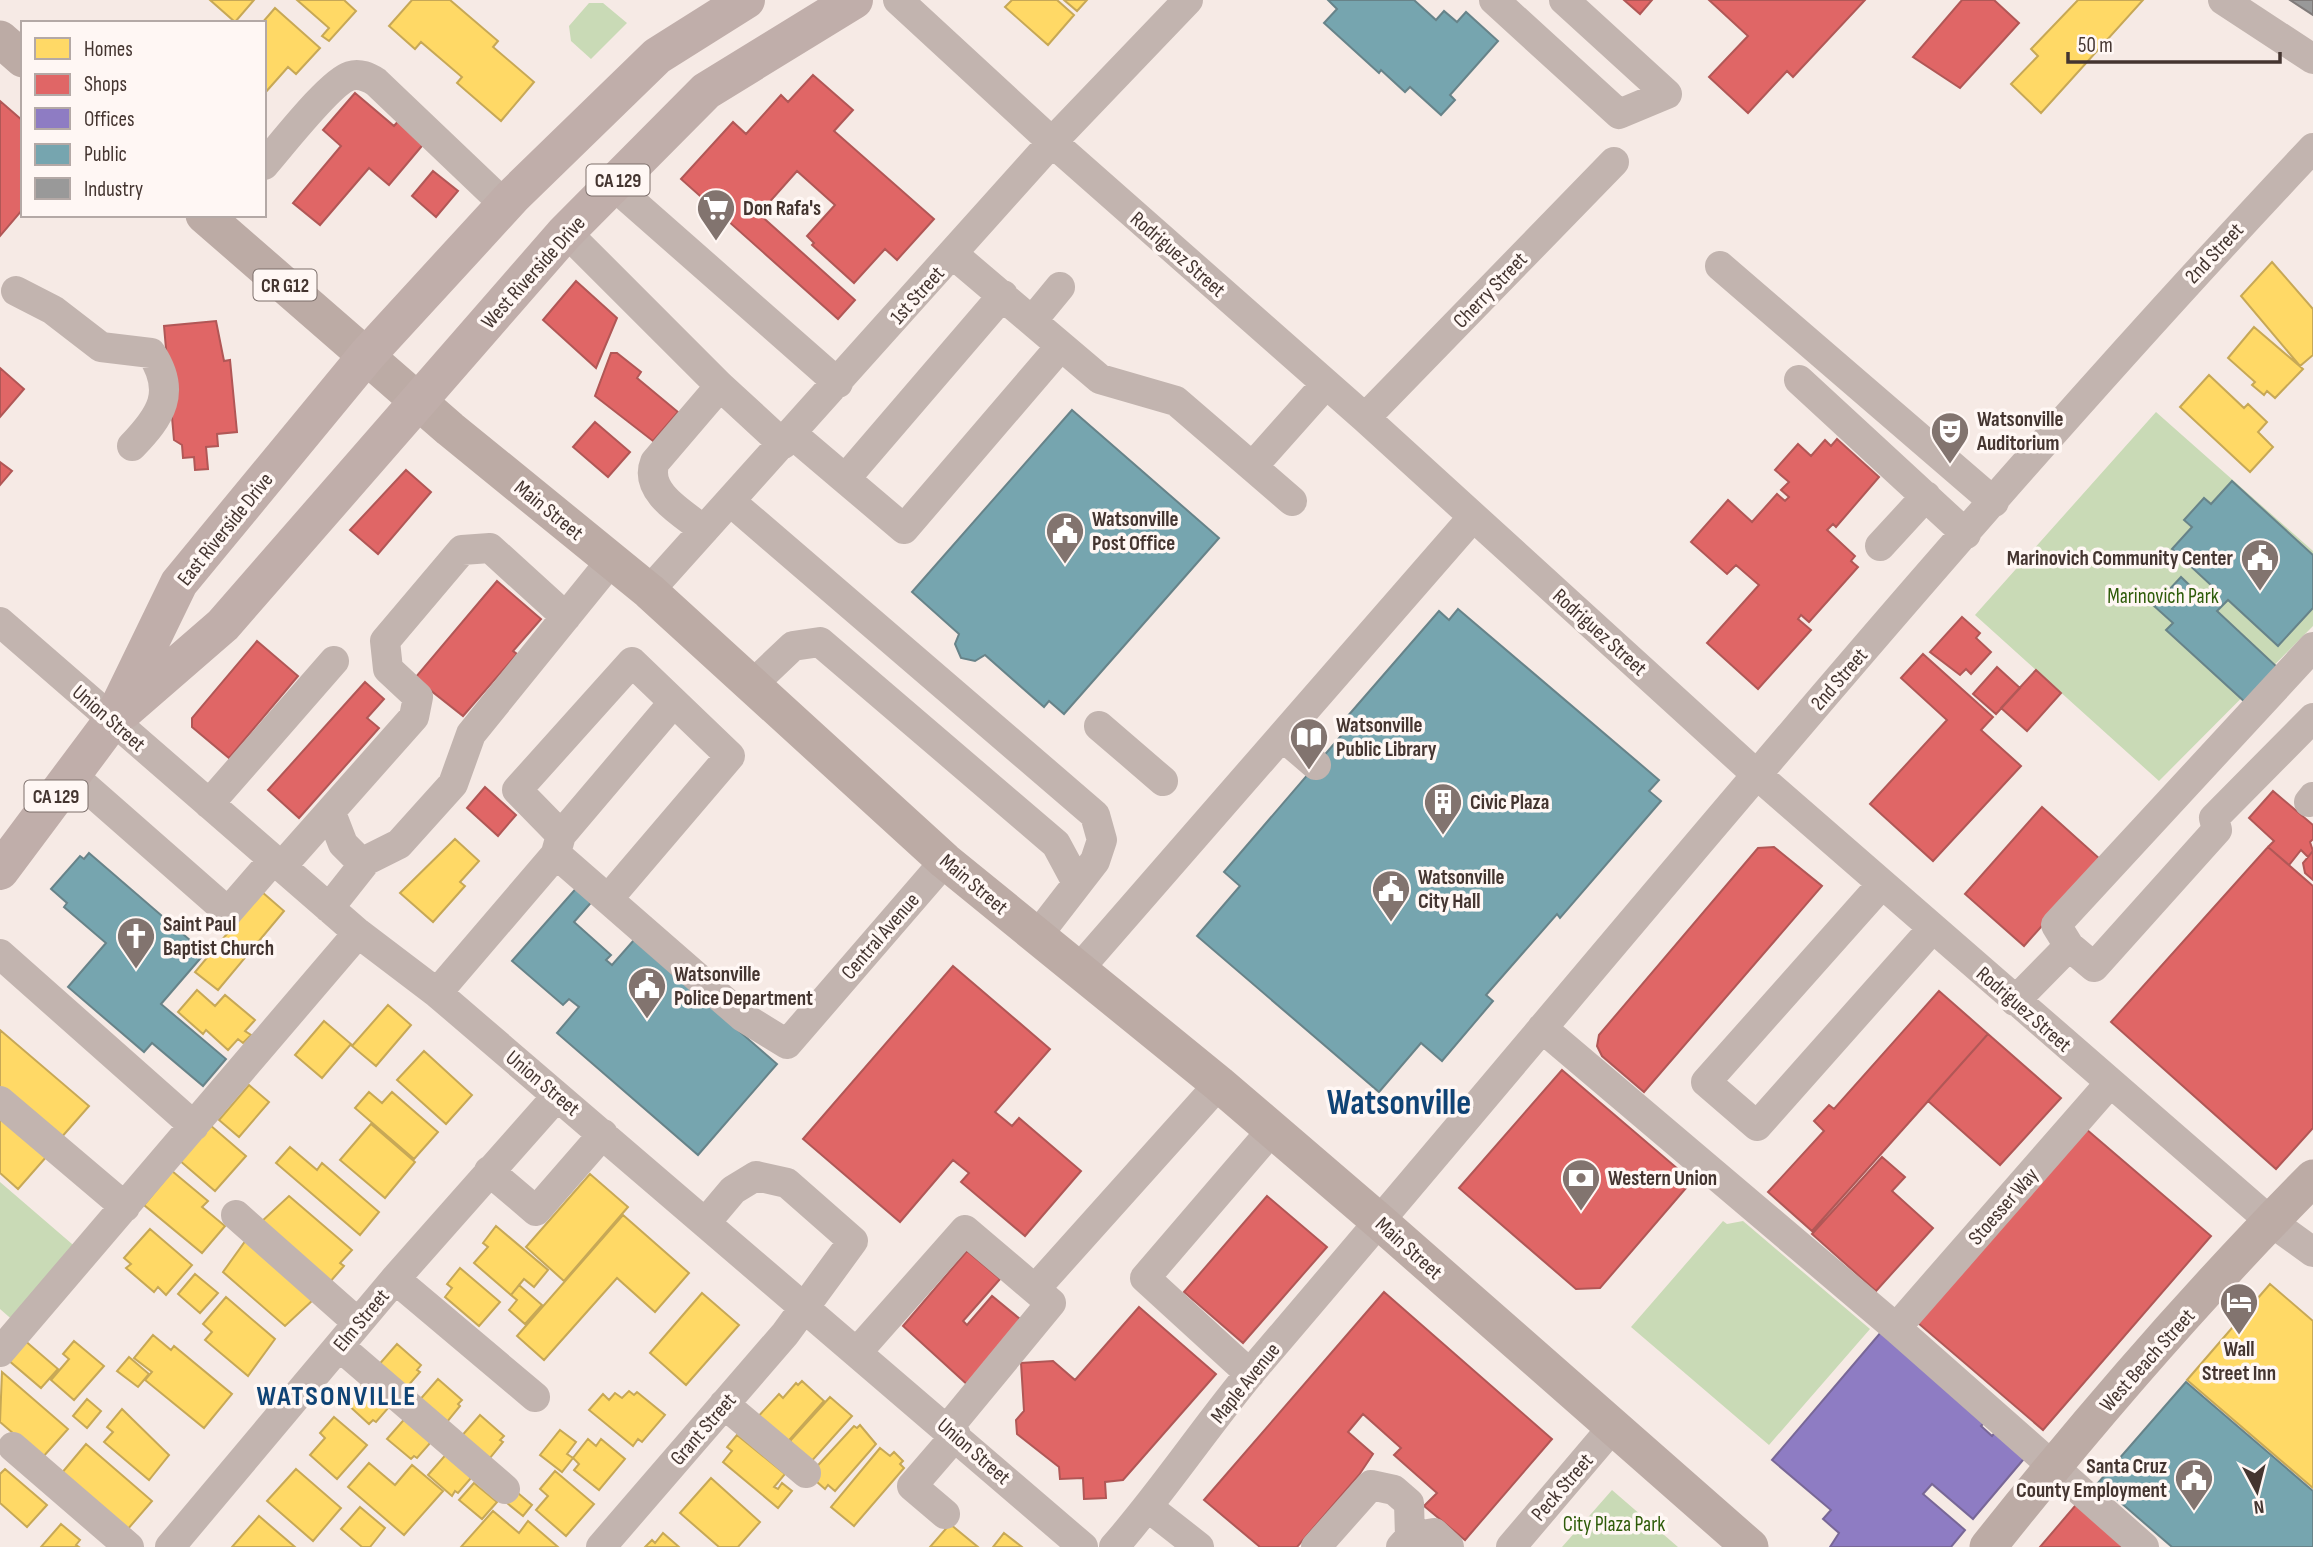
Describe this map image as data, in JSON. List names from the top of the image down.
{
  "streets": {
    "highway": ["CA 129", "West Riverside Drive", "East Riverside Drive"],
    "main road": ["CR G12", "Main Street", "West Beach Street"],
    "street": [
      "2nd Street",
      "Rodriguez Street",
      "Cherry Street",
      "1st Street",
      "Union Street",
      "Central Avenue",
      "Stoesser Way",
      "Elm Street",
      "Maple Avenue",
      "Grant Street",
      "Peck Street"
    ]
  },
  "crossings": [
    ["CA 129", "Main Street"],
    ["CA 129", "East Riverside Drive"],
    ["2nd Street", "Rodriguez Street"],
    ["2nd Street", "Main Street"],
    ["2nd Street", "Maple Avenue"],
    ["Rodriguez Street", "Cherry Street"],
    ["Rodriguez Street", "1st Street"],
    ["Rodriguez Street", "Stoesser Way"],
    ["Rodriguez Street", "West Beach Street"],
    ["West Riverside Drive", "Main Street"],
    ["West Riverside Drive", "East Riverside Drive"],
    ["1st Street", "Main Street"],
    ["Main Street", "East Riverside Drive"],
    ["Main Street", "Central Avenue"],
    ["Main Street", "Maple Avenue"],
    ["Main Street", "Peck Street"],
    ["East Riverside Drive", "Union Street"],
    ["Union Street", "Elm Street"],
    ["Union Street", "Grant Street"]
  ],
  "districts": ["Watsonville", "WATSONVILLE"],
  "parks": ["Marinovich Park", "City Plaza Park"],
  "places": {
    "supermarket": ["Don Rafa's"],
    "theatre": ["Watsonville Auditorium"],
    "public building": [
      "Watsonville Post Office",
      "Marinovich Community Center",
      "Watsonville City Hall",
      "Watsonville Police Department",
      "Santa Cruz County Employment"
    ],
    "library": ["Watsonville Public Library"],
    "building": ["Civic Plaza"],
    "church": ["Saint Paul Baptist Church"],
    "bank": ["Western Union"],
    "hotel": ["Wall Street Inn"]
  },
  "legend": [
    "Homes",
    "Shops",
    "Offices",
    "Public",
    "Industry"
  ],
  "scale_bar": "50 m",
  "north": "bottom"
}
